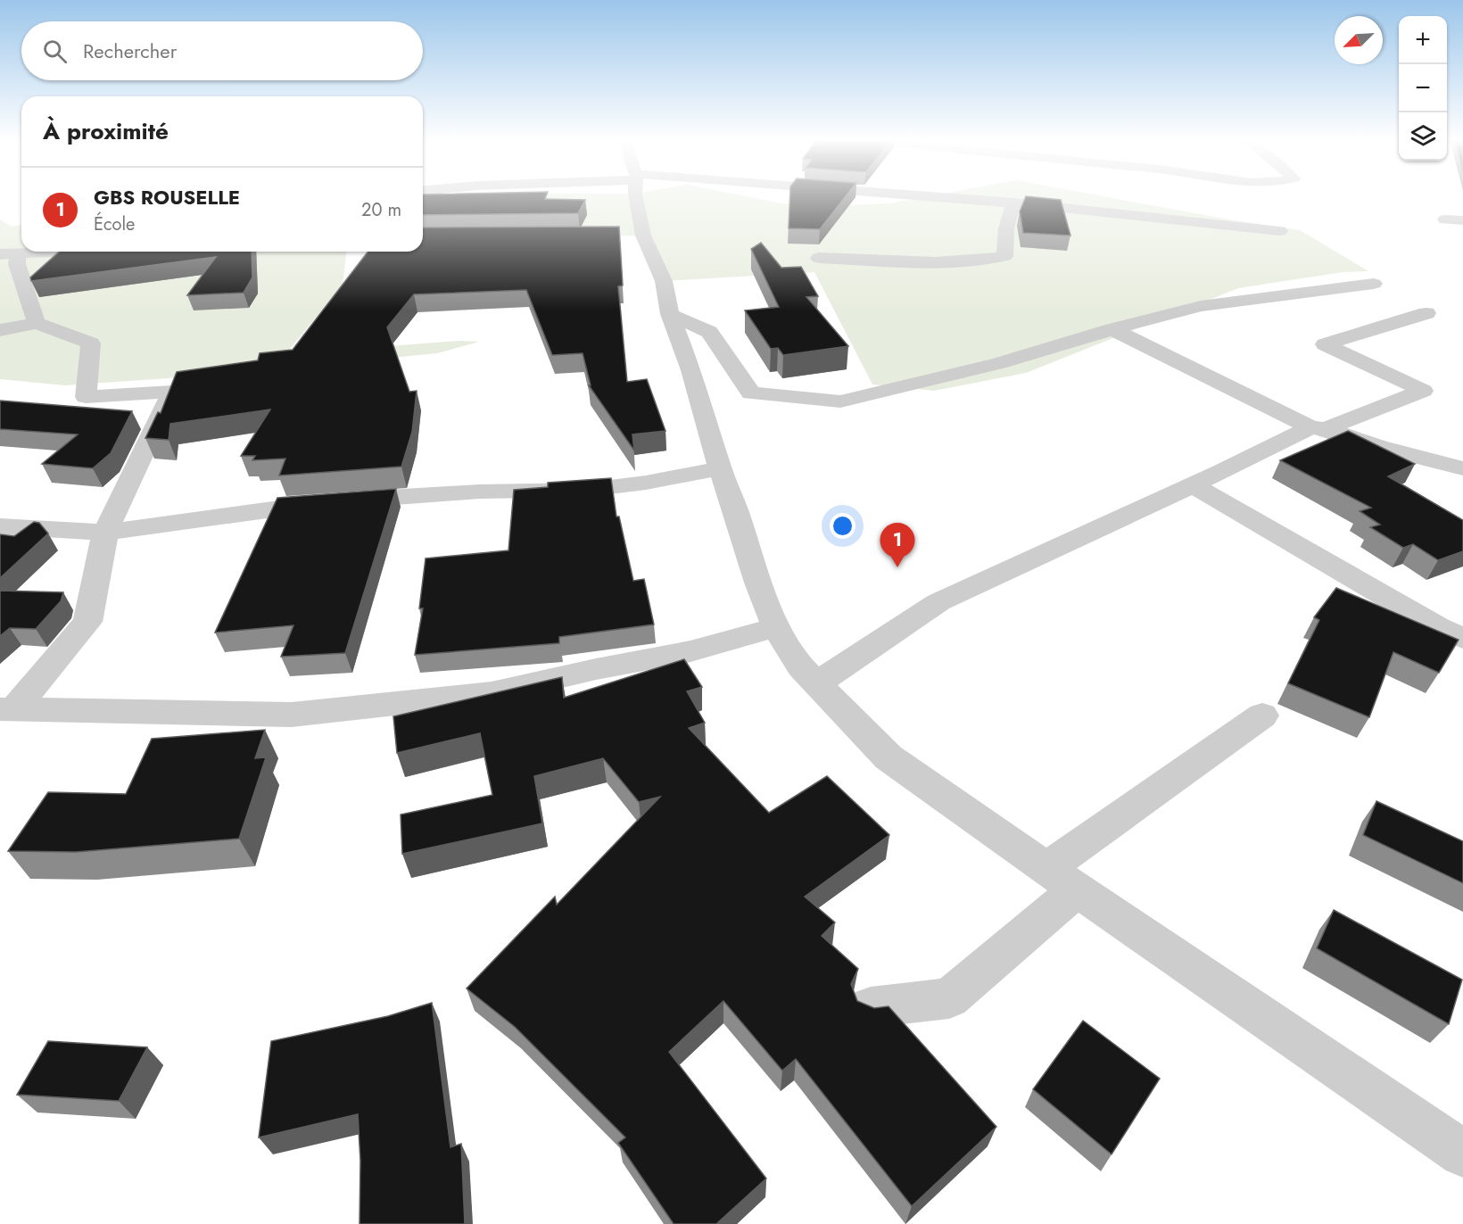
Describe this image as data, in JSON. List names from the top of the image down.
{
  "north": "bottom left",
  "page": {
    "map_buttons": ["+", "−"],
    "search": "Rechercher",
    "heading": "À proximité",
    "list": [
      {
        "mark": "1",
        "name": "GBS ROUSELLE",
        "note": "École",
        "value": "20 m"
      }
    ],
    "pins": "1"
  }
}
